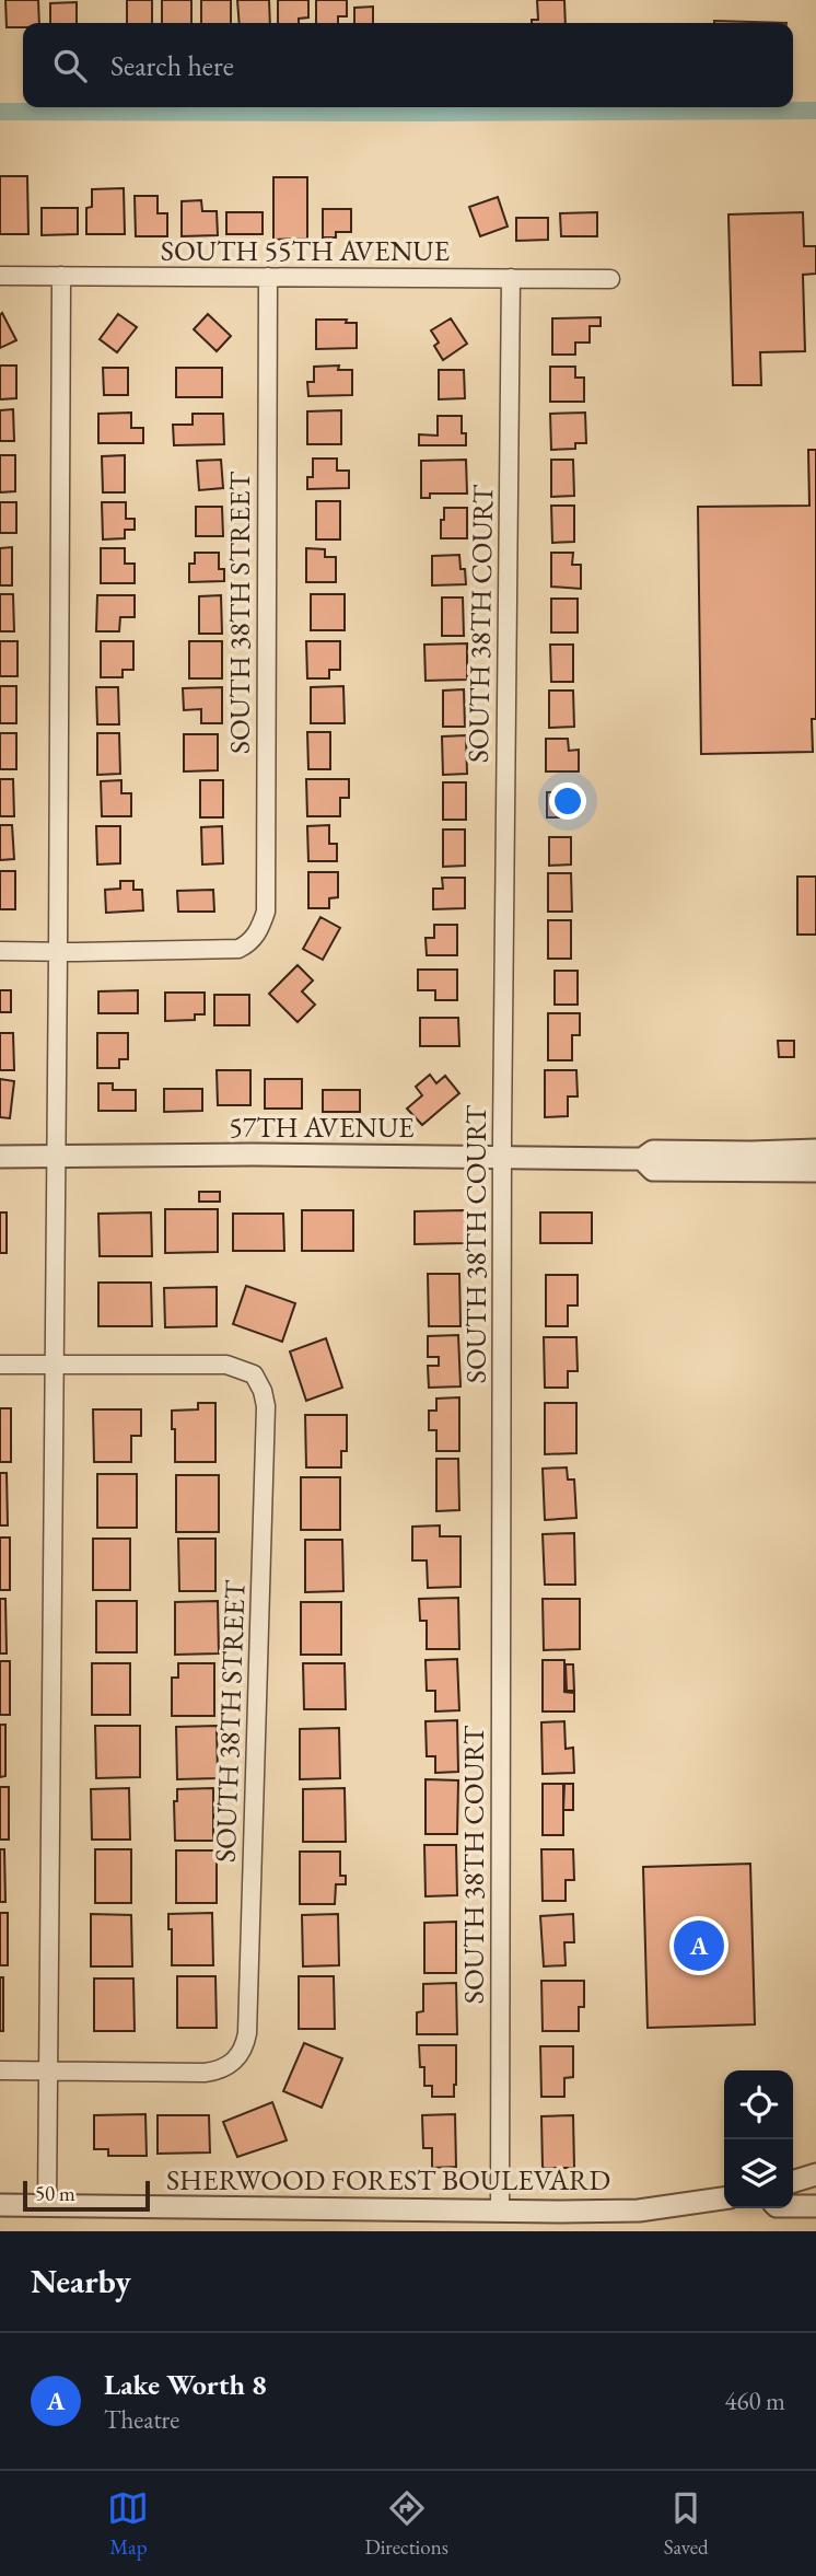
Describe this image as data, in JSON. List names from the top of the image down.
{
  "streets": {
    "street": [
      "SOUTH 55TH AVENUE",
      "SOUTH 38TH STREET",
      "SOUTH 38TH COURT",
      "57TH AVENUE",
      "SHERWOOD FOREST BOULEVARD"
    ]
  },
  "crossings": [
    ["SOUTH 55TH AVENUE", "SOUTH 38TH STREET"],
    ["SOUTH 55TH AVENUE", "SOUTH 38TH COURT"],
    ["SOUTH 38TH COURT", "57TH AVENUE"],
    ["SOUTH 38TH COURT", "SHERWOOD FOREST BOULEVARD"]
  ],
  "scale_bar": "50 m",
  "page": {
    "search": "Search here",
    "pins": "A",
    "scale": "50 m",
    "heading": "Nearby",
    "list": [
      {
        "mark": "A",
        "name": "Lake Worth 8",
        "note": "Theatre",
        "value": "460 m"
      }
    ],
    "nav": ["Map", "Directions", "Saved"]
  }
}
